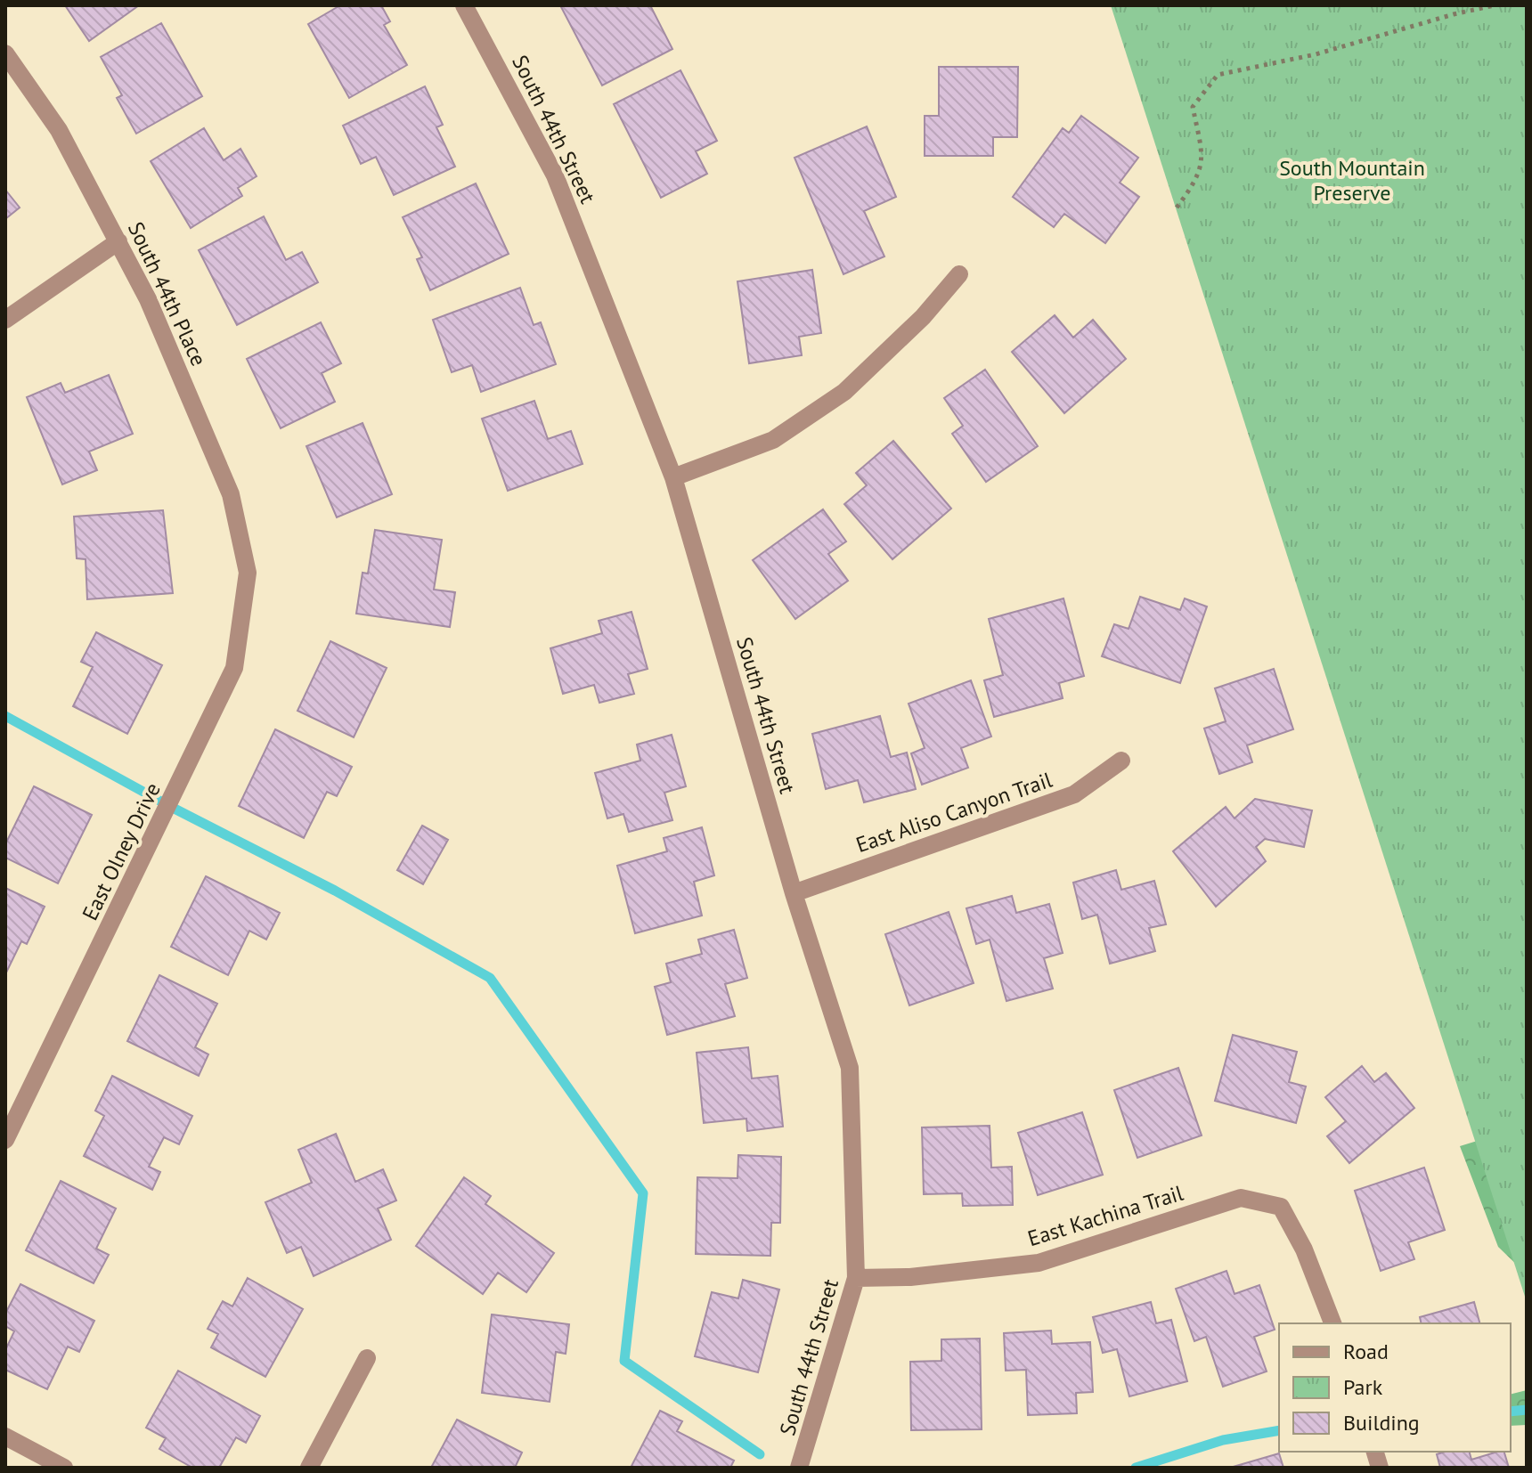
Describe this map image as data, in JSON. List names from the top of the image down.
{
  "streets": {
    "street": [
      "South 44th Street",
      "South 44th Place",
      "East Aliso Canyon Trail",
      "East Olney Drive",
      "East Kachina Trail"
    ]
  },
  "crossings": [
    ["South 44th Street", "East Aliso Canyon Trail"],
    ["South 44th Street", "East Kachina Trail"],
    ["South 44th Place", "East Olney Drive"]
  ],
  "parks": ["South Mountain Preserve"],
  "legend": ["Road", "Park", "Building"]
}
